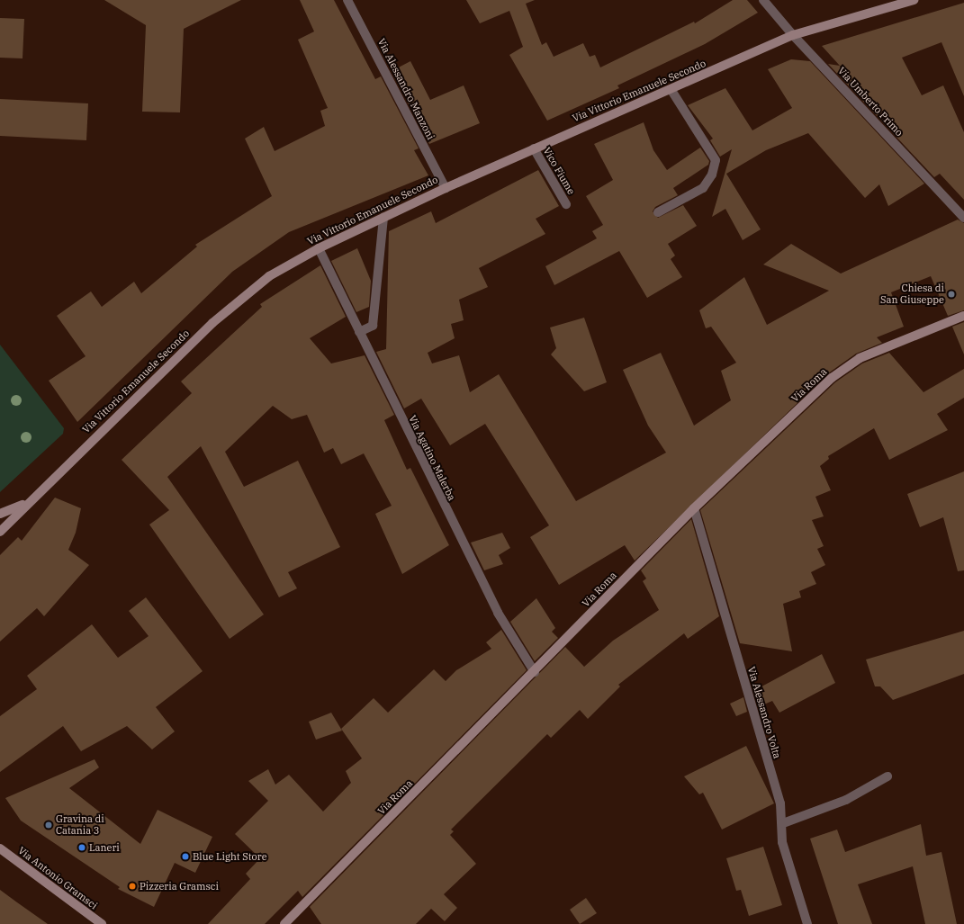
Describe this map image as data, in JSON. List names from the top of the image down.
{
  "streets": {
    "main road": ["Via Vittorio Emanuele Secondo", "Via Roma", "Via Antonio Gramsci"],
    "street": [
      "Via Alessandro Manzoni",
      "Via Umberto Primo",
      "Vico Fiume",
      "Via Agatino Malerba",
      "Via Alessandro Volta"
    ]
  },
  "crossings": [
    ["Via Alessandro Manzoni", "Via Vittorio Emanuele Secondo"],
    ["Via Vittorio Emanuele Secondo", "Via Umberto Primo"],
    ["Via Vittorio Emanuele Secondo", "Vico Fiume"],
    ["Via Vittorio Emanuele Secondo", "Via Agatino Malerba"],
    ["Via Roma", "Via Agatino Malerba"],
    ["Via Roma", "Via Alessandro Volta"]
  ],
  "places": [
    "Chiesa di San Giuseppe",
    "Gravina di Catania 3",
    "Laneri",
    "Blue Light Store",
    "Pizzeria Gramsci"
  ]
}
